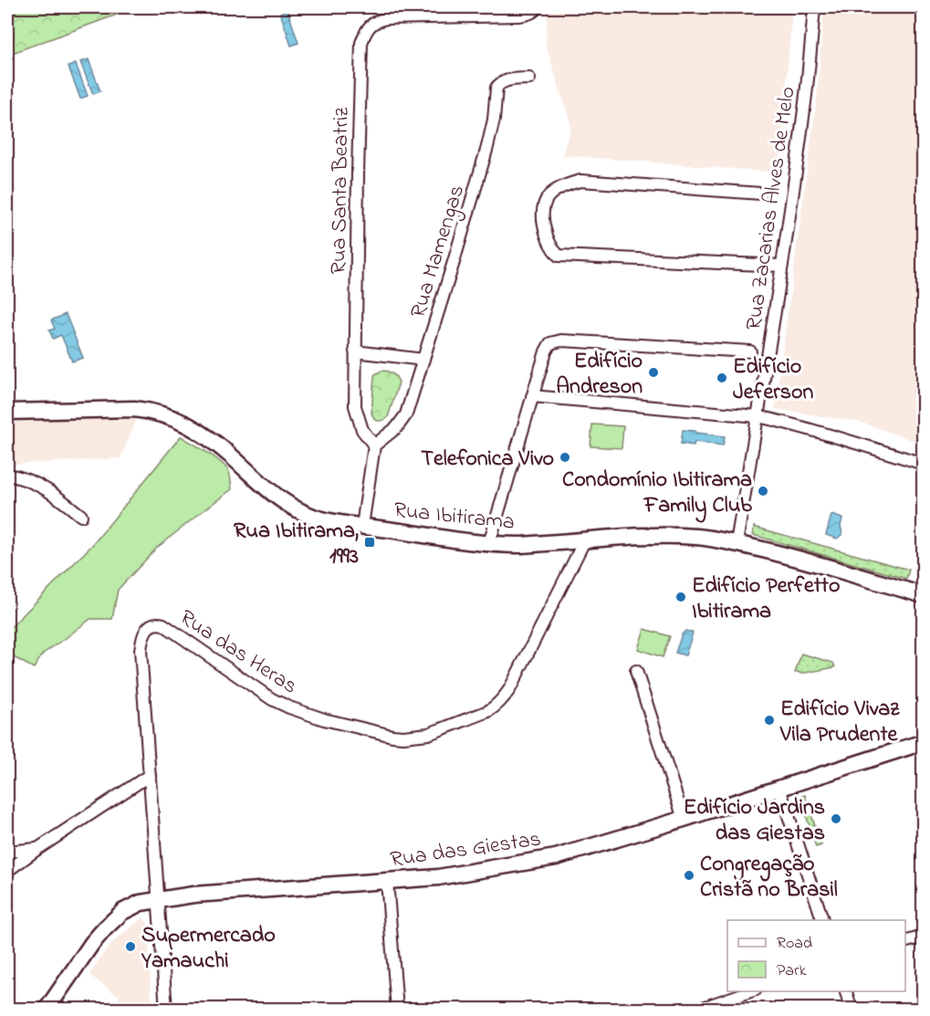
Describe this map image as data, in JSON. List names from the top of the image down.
{
  "streets": {
    "main road": ["Rua Ibitirama", "Rua das Giestas"],
    "street": [
      "Rua Santa Beatriz",
      "Rua Zacarias Alves de Melo",
      "Rua Mamengas",
      "Rua das Heras"
    ]
  },
  "crossings": [
    ["Rua Santa Beatriz", "Rua Mamengas"],
    ["Rua Zacarias Alves de Melo", "Rua Ibitirama"],
    ["Rua Ibitirama", "Rua das Heras"],
    ["Rua das Heras", "Rua das Giestas"]
  ],
  "places": {
    "other": [
      "Edifício Andreson",
      "Edifício Jeferson",
      "Telefonica Vivo",
      "Condomínio Ibitirama Family Club",
      "Edifício Perfetto Ibitirama",
      "Edifício Vivaz Vila Prudente",
      "Edifício Jardins das Giestas",
      "Congregação Cristã no Brasil",
      "Supermercado Yamauchi"
    ],
    "transit": ["Rua Ibitirama, 1993"]
  },
  "legend": ["Road", "Park"]
}
